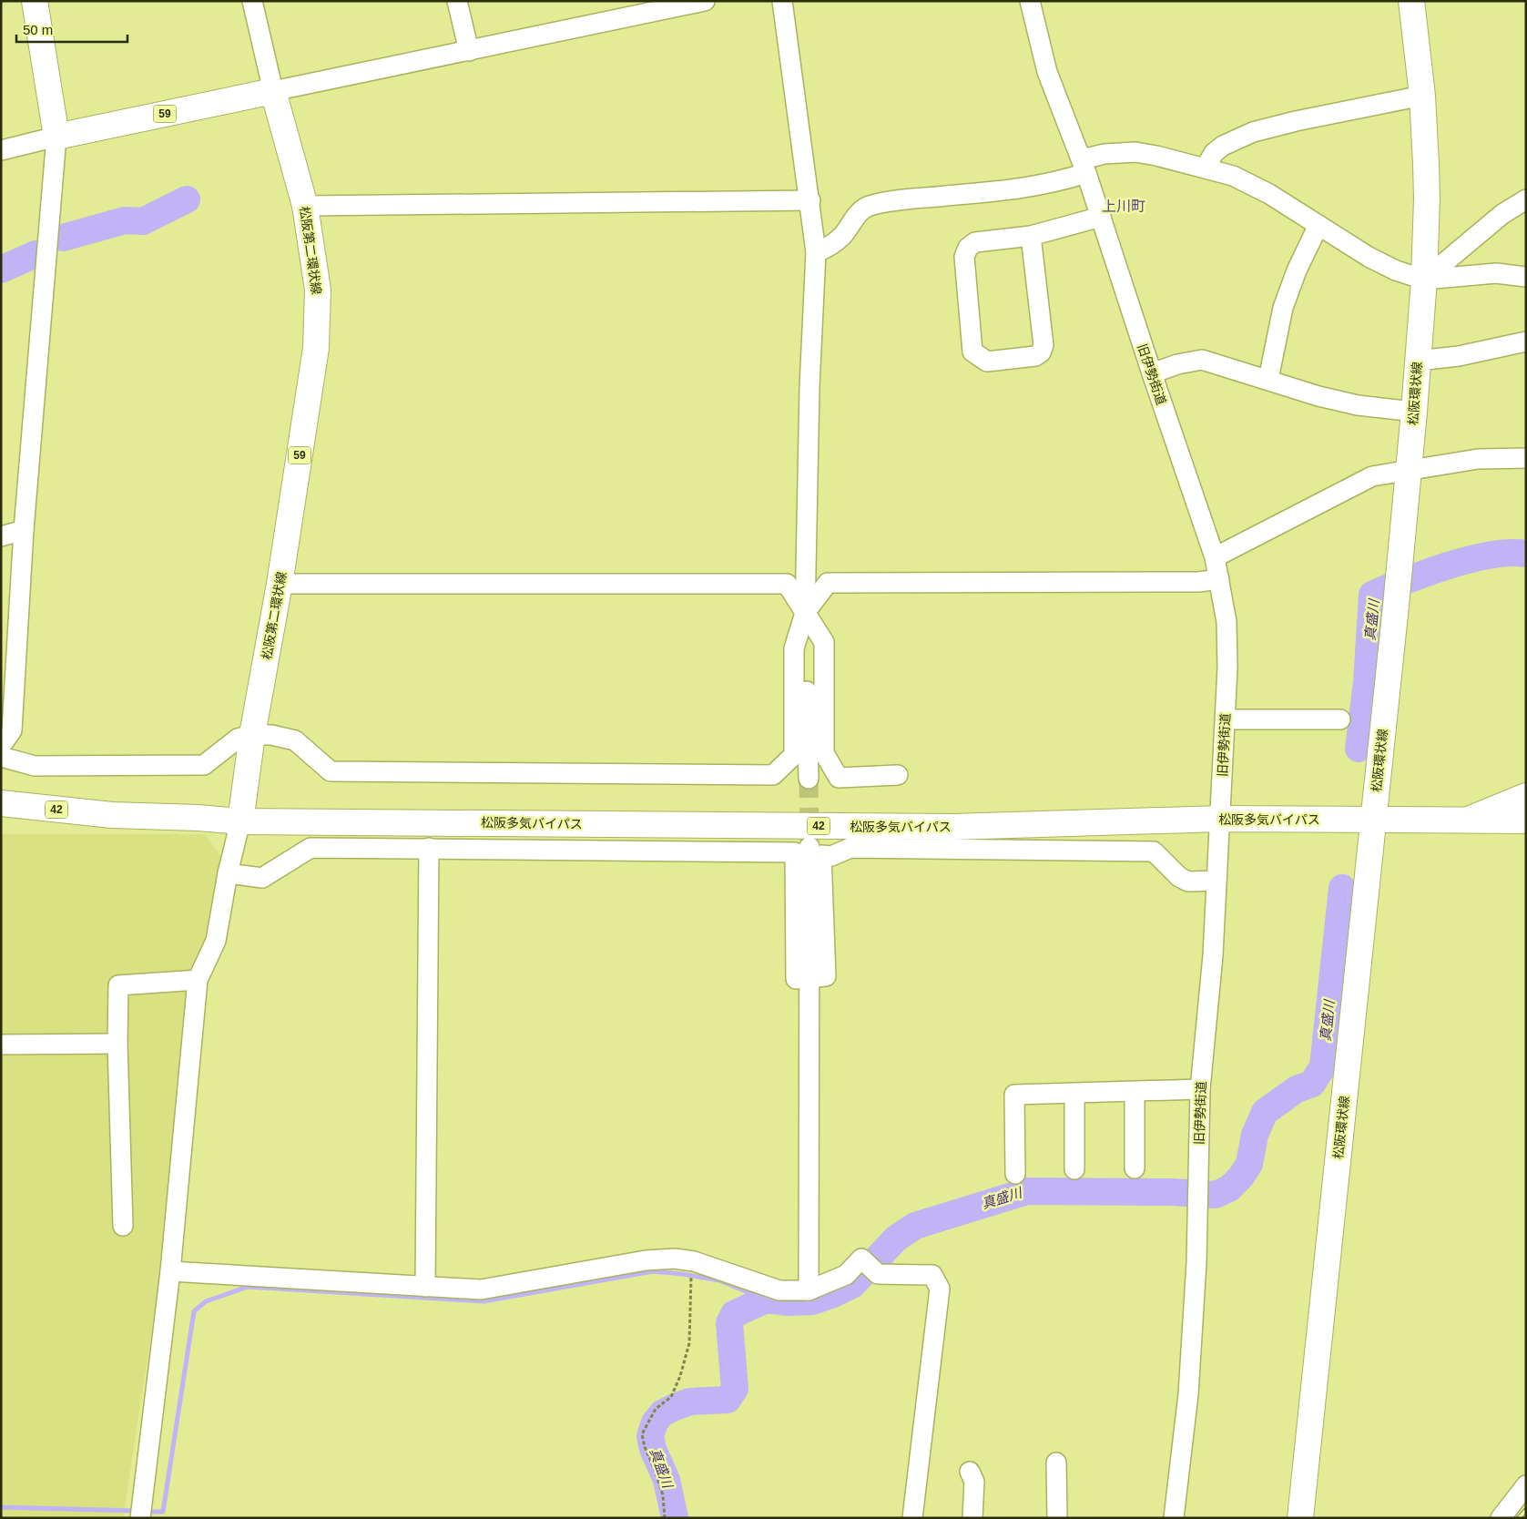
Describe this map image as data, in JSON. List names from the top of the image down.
{
  "streets": {
    "main road": [
      "59",
      "松阪第二環状線",
      "松阪環状線",
      "42",
      "松阪多気バイパス"
    ],
    "street": ["旧伊勢街道"]
  },
  "crossings": [
    ["59", "松阪第二環状線"],
    ["松阪第二環状線", "松阪多気バイパス"],
    ["旧伊勢街道", "松阪多気バイパス"],
    ["松阪環状線", "松阪多気バイパス"]
  ],
  "districts": ["上川町"],
  "water": ["真盛川"],
  "scale_bar": "50 m"
}
